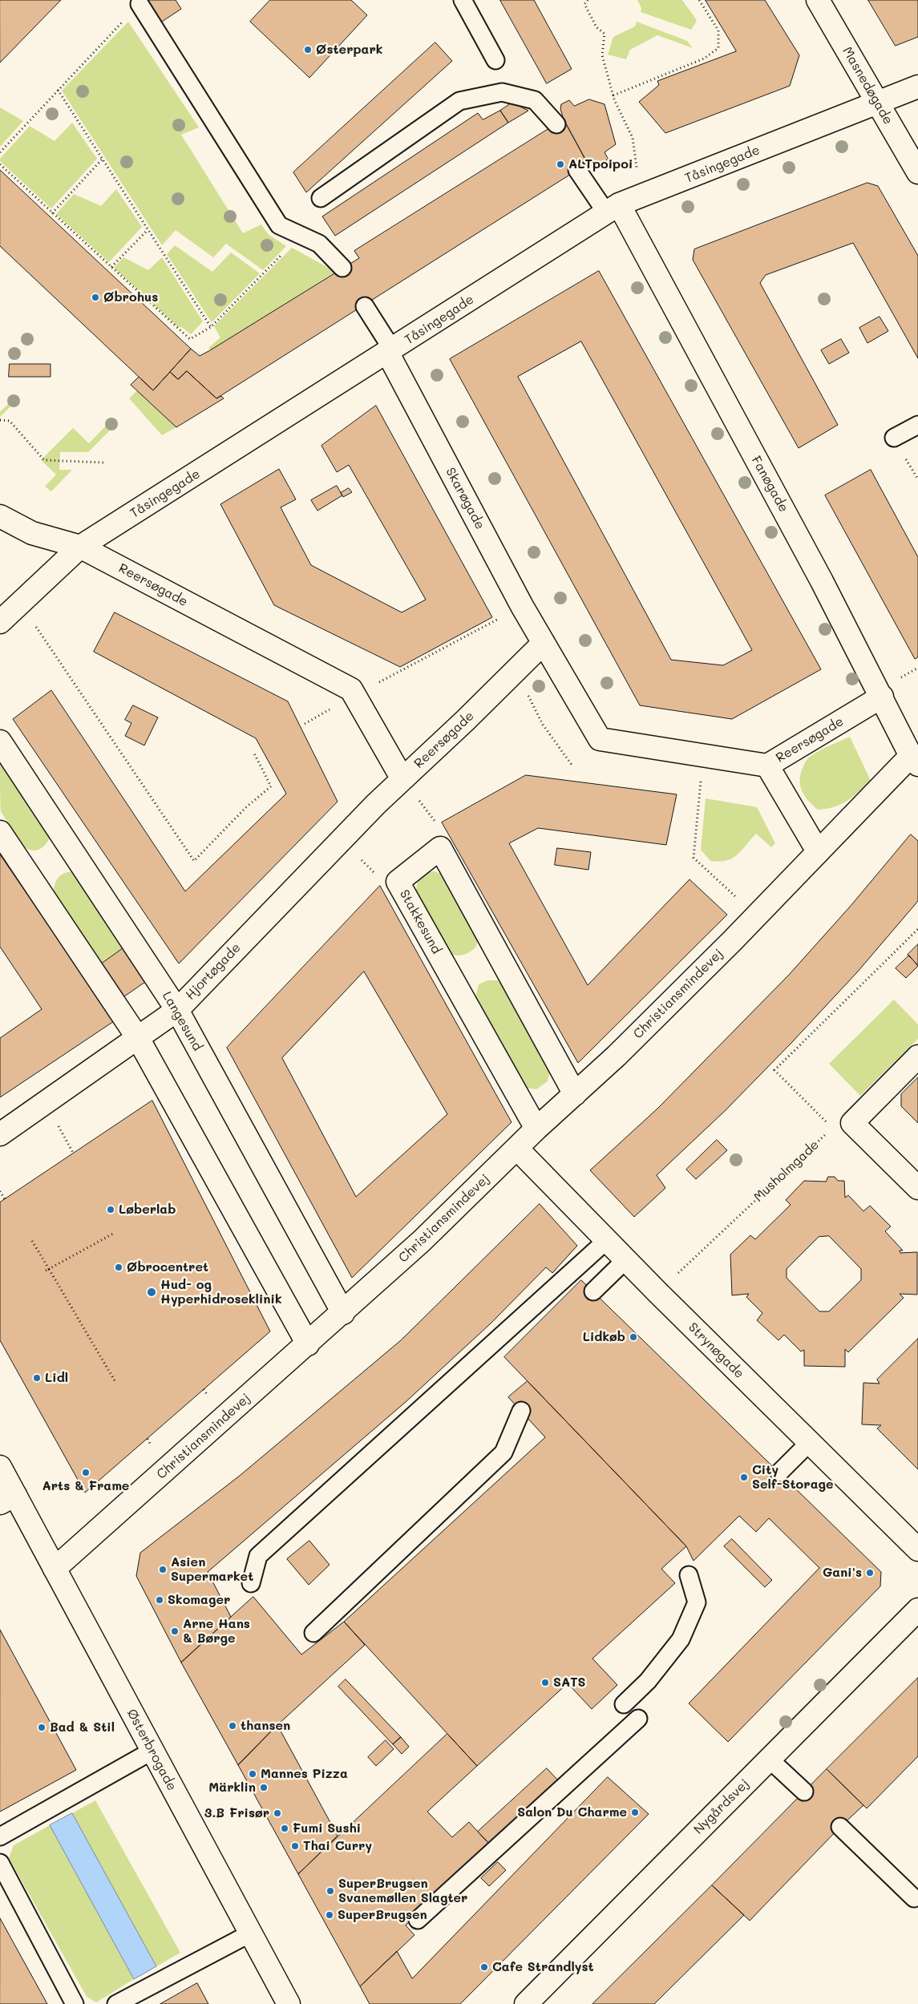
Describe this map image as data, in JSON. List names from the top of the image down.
{
  "streets": {
    "street": [
      "Masnedøgade",
      "Tåsingegade",
      "Fanøgade",
      "Skarøgade",
      "Reersøgade",
      "Stakkesund",
      "Hjortøgade",
      "Christiansmindevej",
      "Langesund",
      "Strynøgade",
      "Østerbrogade",
      "Nygårdsvej"
    ],
    "path": ["Musholmgade"]
  },
  "crossings": [
    ["Masnedøgade", "Tåsingegade"],
    ["Tåsingegade", "Fanøgade"],
    ["Tåsingegade", "Skarøgade"],
    ["Tåsingegade", "Reersøgade"],
    ["Fanøgade", "Reersøgade"],
    ["Fanøgade", "Christiansmindevej"],
    ["Skarøgade", "Reersøgade"],
    ["Reersøgade", "Hjortøgade"],
    ["Stakkesund", "Christiansmindevej"],
    ["Hjortøgade", "Langesund"],
    ["Christiansmindevej", "Langesund"],
    ["Christiansmindevej", "Strynøgade"],
    ["Christiansmindevej", "Østerbrogade"],
    ["Musholmgade", "Strynøgade"]
  ],
  "places": [
    "Østerpark",
    "ALTpoipoi",
    "Øbrohus",
    "Løberlab",
    "Øbrocentret",
    "Hud- og Hyperhidroseklinik",
    "Lidkøb",
    "Lidl",
    "Arts & Frame",
    "City Self-Storage",
    "Asien Supermarket",
    "Gani's",
    "Skomager",
    "Arne Hans & Børge",
    "SATS",
    "thansen",
    "Bad & Stil",
    "Mannes Pizza",
    "Märklin",
    "Salon Du Charme",
    "3.B Frisør",
    "Fumi Sushi",
    "Thai Curry",
    "SuperBrugsen Svanemøllen Slagter",
    "SuperBrugsen",
    "Cafe Strandlyst"
  ]
}
